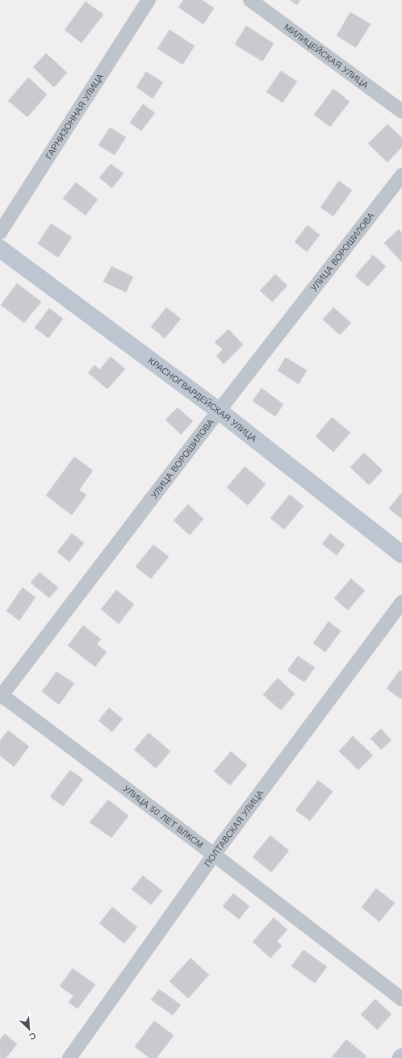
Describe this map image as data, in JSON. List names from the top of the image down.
{
  "streets": {
    "street": [
      "МИЛИЦЕЙСКАЯ УЛИЦА",
      "ГАРНИЗОННАЯ УЛИЦА",
      "УЛИЦА ВОРОШИЛОВА",
      "КРАСНОГВАРДЕЙСКАЯ УЛИЦА",
      "УЛИЦА 50 ЛЕТ ВЛКСМ",
      "ПОЛТАВСКАЯ УЛИЦА"
    ]
  },
  "crossings": [
    ["УЛИЦА ВОРОШИЛОВА", "КРАСНОГВАРДЕЙСКАЯ УЛИЦА"],
    ["УЛИЦА ВОРОШИЛОВА", "УЛИЦА 50 ЛЕТ ВЛКСМ"],
    ["УЛИЦА 50 ЛЕТ ВЛКСМ", "ПОЛТАВСКАЯ УЛИЦА"]
  ],
  "north": "bottom right"
}
